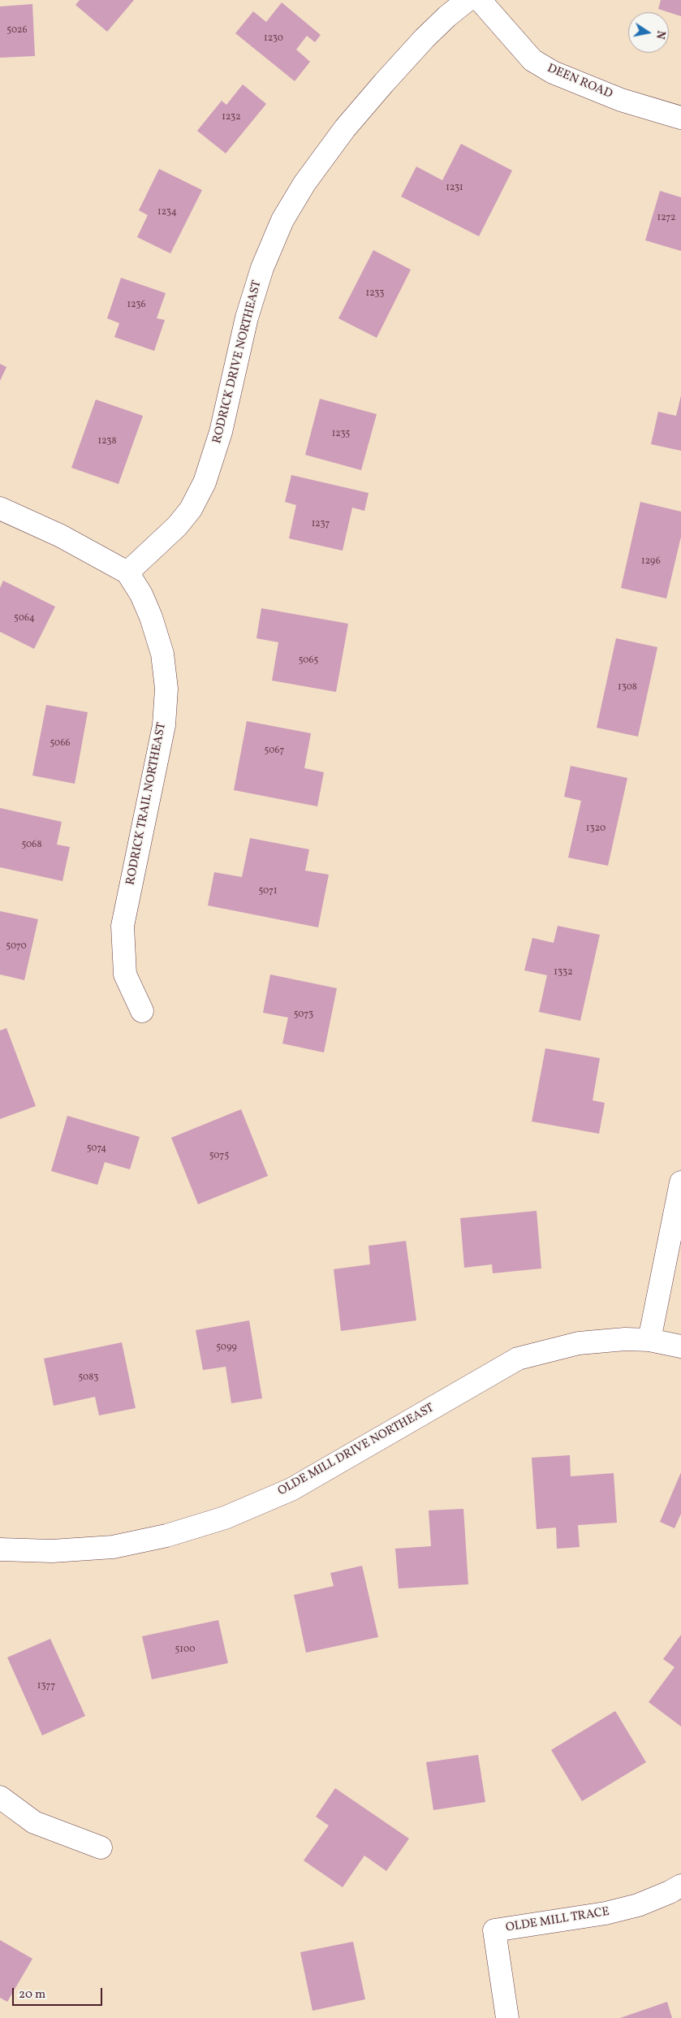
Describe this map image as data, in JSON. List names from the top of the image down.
{
  "streets": {
    "street": [
      "DEEN ROAD",
      "RODRICK DRIVE NORTHEAST",
      "RODRICK TRAIL NORTHEAST",
      "OLDE MILL DRIVE NORTHEAST",
      "OLDE MILL TRACE"
    ]
  },
  "crossings": [
    ["RODRICK DRIVE NORTHEAST", "RODRICK TRAIL NORTHEAST"]
  ],
  "house_numbers": [
    "5026",
    "1230",
    "1232",
    "1231",
    "1234",
    "1272",
    "1233",
    "1236",
    "1235",
    "1238",
    "1237",
    "1296",
    "5064",
    "5065",
    "1308",
    "5066",
    "5067",
    "1320",
    "5068",
    "5071",
    "5070",
    "1332",
    "5073",
    "5074",
    "5075",
    "5099",
    "5083",
    "5100",
    "1377"
  ],
  "scale_bar": "20 m",
  "north": "right"
}
